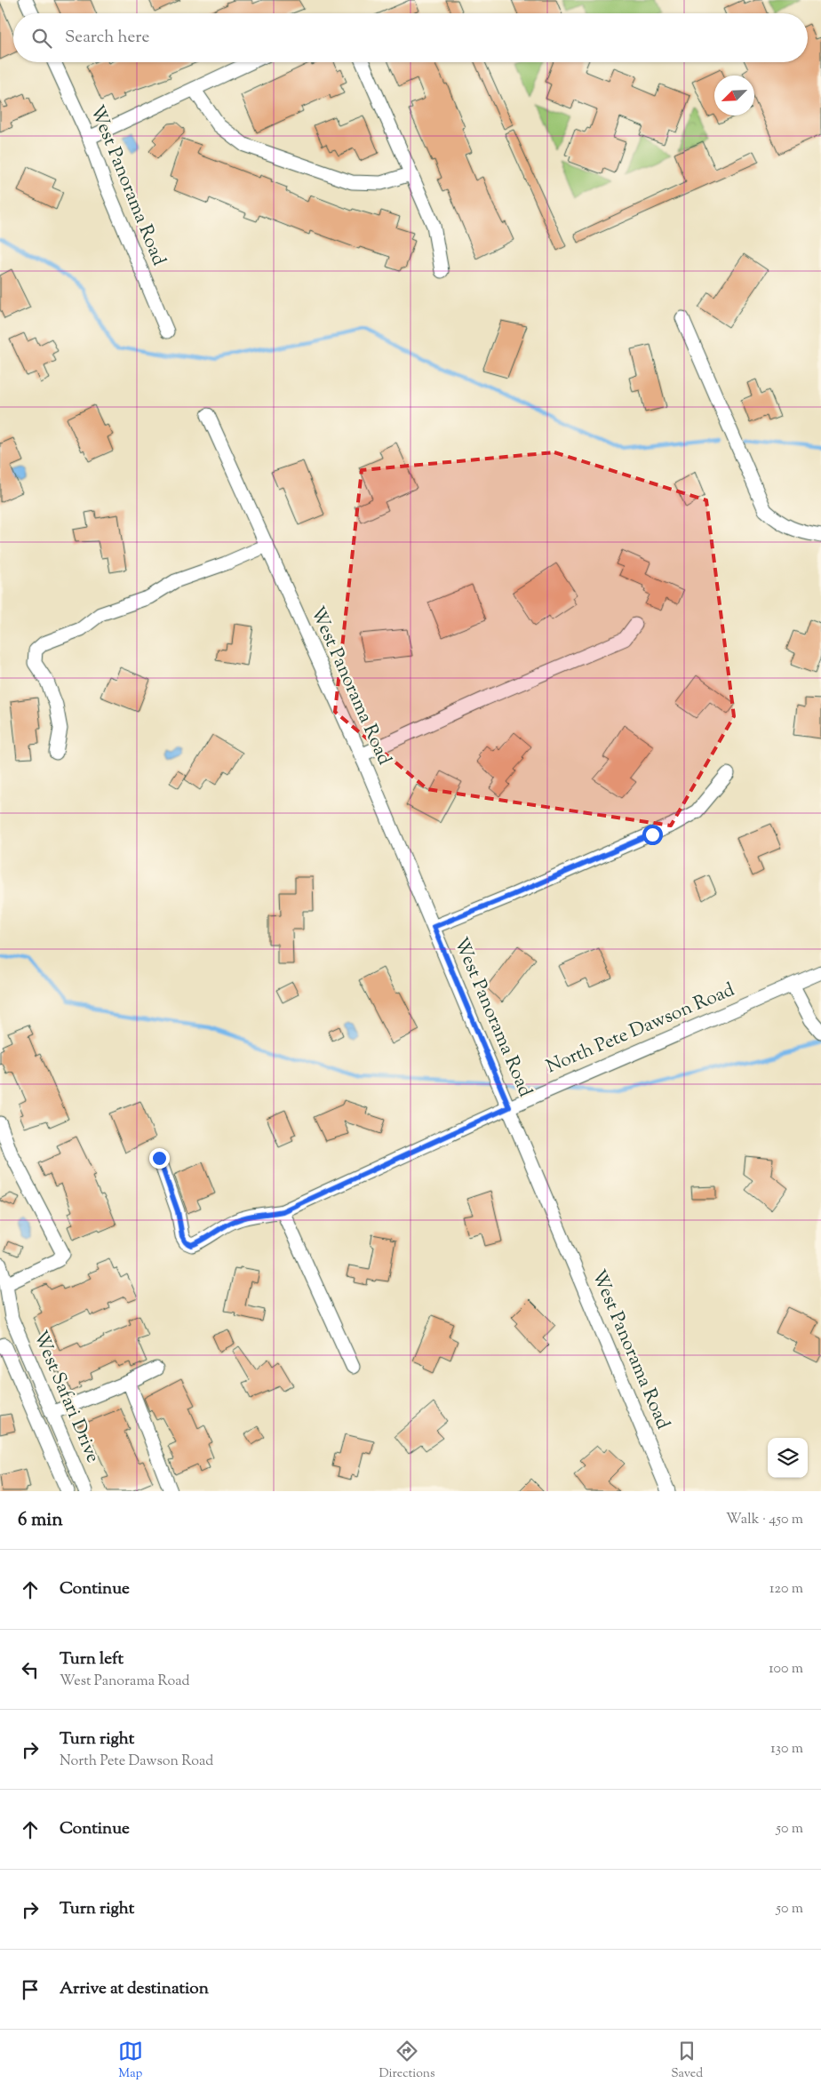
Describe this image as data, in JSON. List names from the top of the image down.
{
  "streets": {
    "street": ["West Panorama Road", "North Pete Dawson Road", "West Safari Drive"]
  },
  "crossings": [
    ["West Panorama Road", "North Pete Dawson Road"]
  ],
  "north": "bottom left",
  "page": {
    "search": "Search here",
    "heading": ["6 min", "Walk · 450 m"],
    "list": [
      ["Continue", "120 m"],
      ["Turn left", "West Panorama Road", "100 m"],
      ["Turn right", "North Pete Dawson Road", "130 m"],
      ["Continue", "50 m"],
      ["Turn right", "50 m"],
      "Arrive at destination"
    ],
    "nav": ["Map", "Directions", "Saved"]
  }
}
